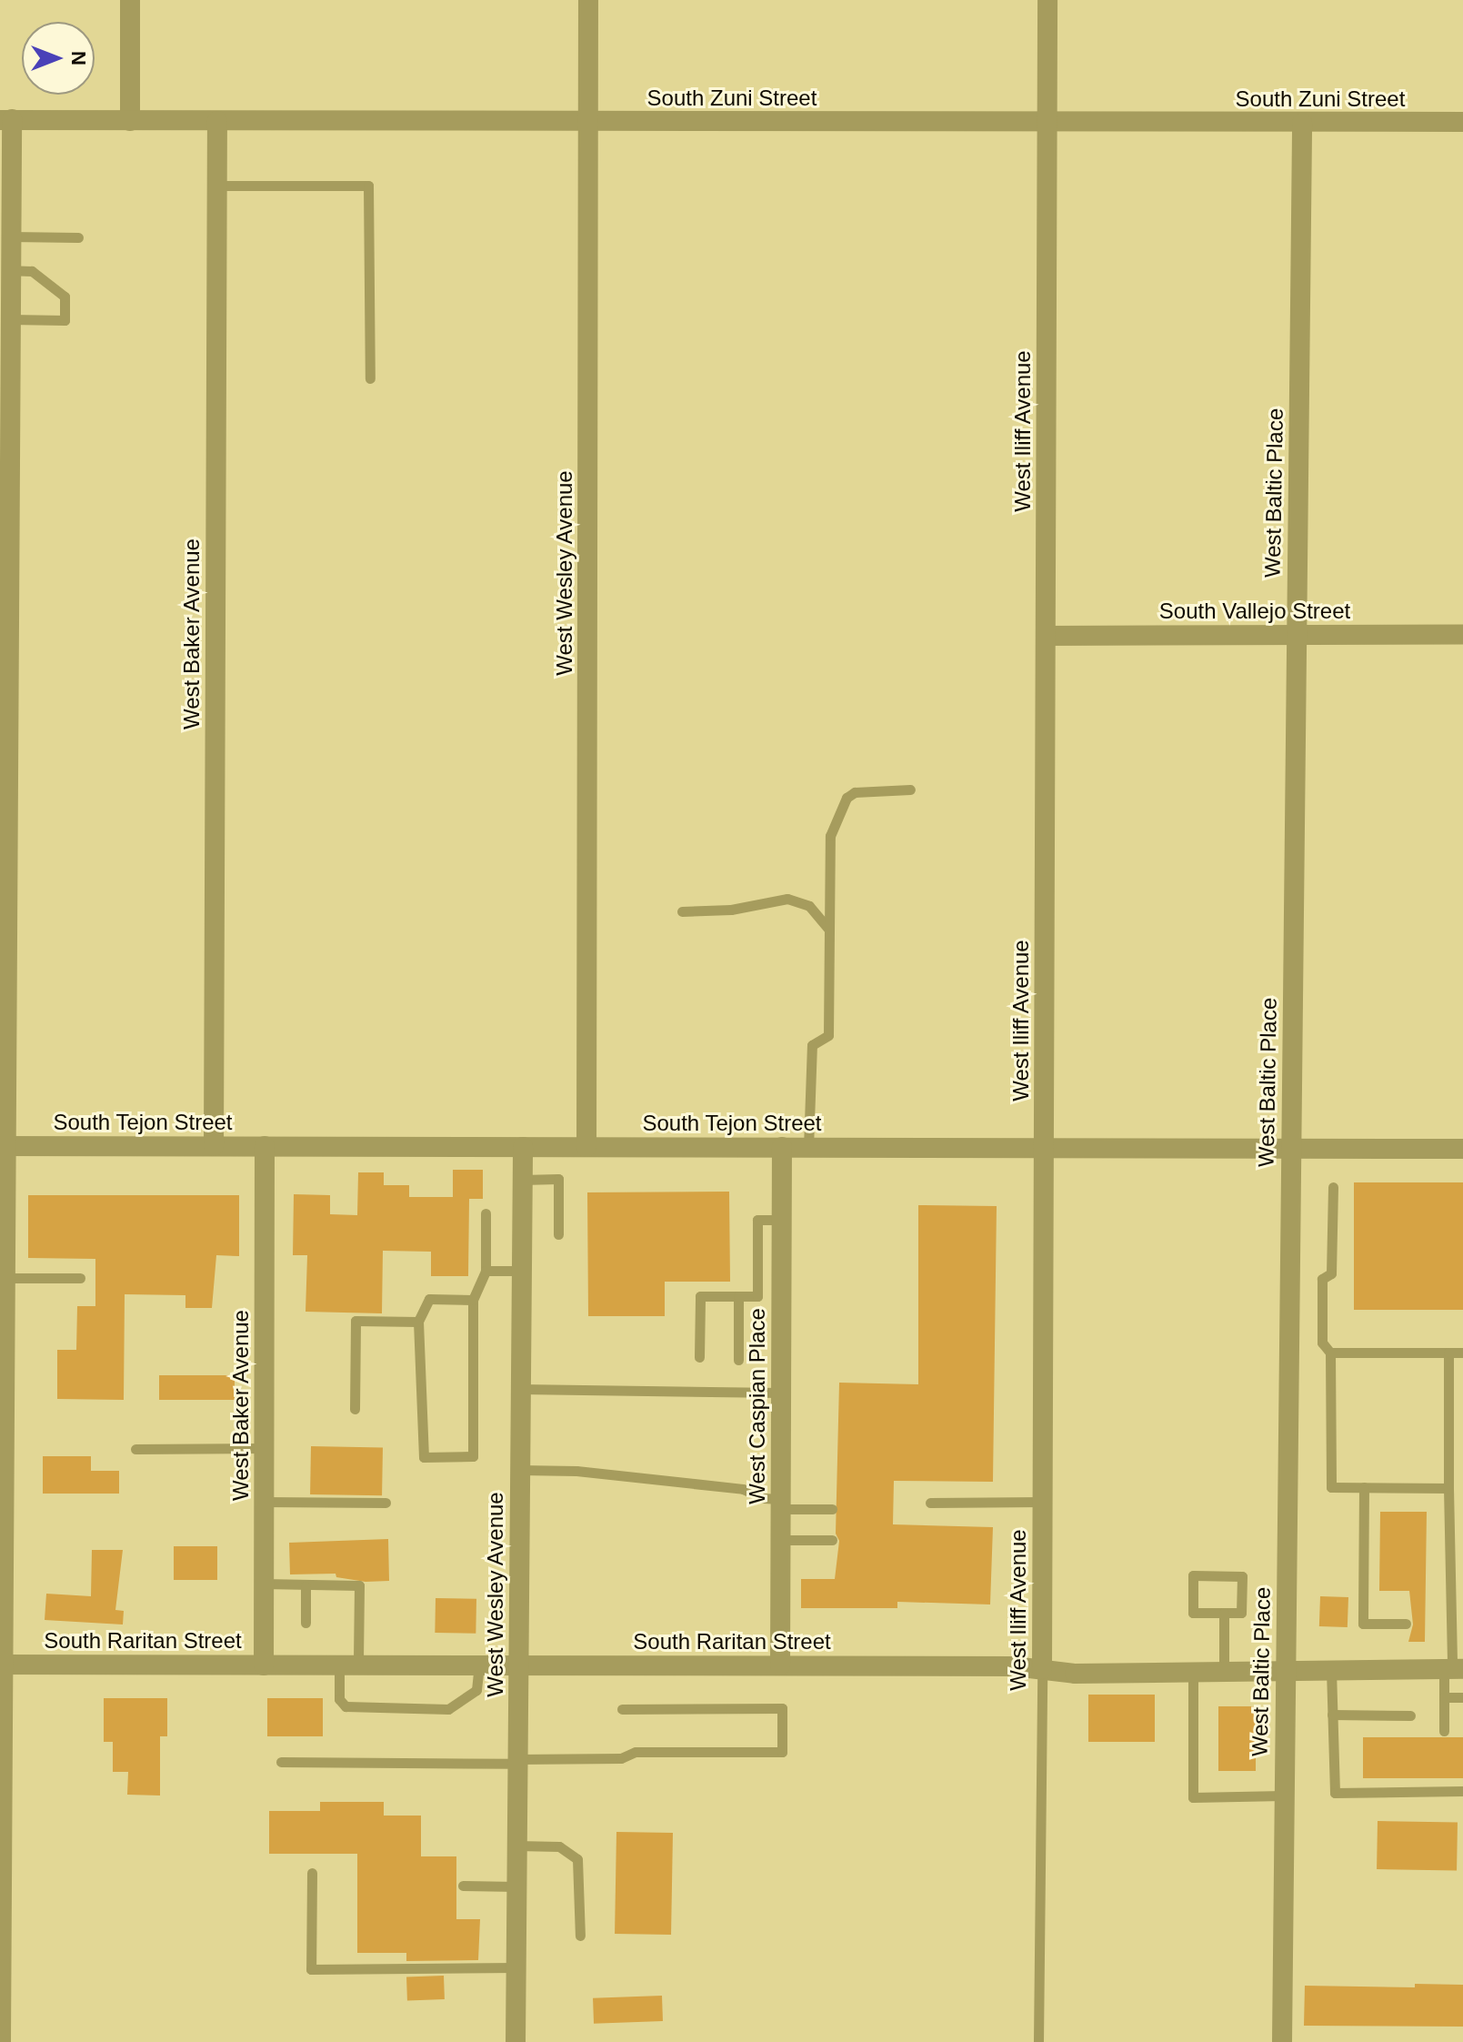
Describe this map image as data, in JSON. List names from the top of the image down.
{
  "streets": {
    "street": [
      "South Zuni Street",
      "West Iliff Avenue",
      "West Baltic Place",
      "West Wesley Avenue",
      "South Vallejo Street",
      "West Baker Avenue",
      "South Tejon Street",
      "West Caspian Place",
      "South Raritan Street"
    ]
  },
  "crossings": [
    ["South Zuni Street", "West Iliff Avenue"],
    ["South Zuni Street", "West Baltic Place"],
    ["South Zuni Street", "West Wesley Avenue"],
    ["South Zuni Street", "West Baker Avenue"],
    ["West Iliff Avenue", "South Vallejo Street"],
    ["West Iliff Avenue", "South Tejon Street"],
    ["West Iliff Avenue", "South Raritan Street"],
    ["West Baltic Place", "South Vallejo Street"],
    ["West Baltic Place", "South Tejon Street"],
    ["West Baltic Place", "South Raritan Street"],
    ["West Wesley Avenue", "South Tejon Street"],
    ["West Wesley Avenue", "South Raritan Street"],
    ["West Baker Avenue", "South Tejon Street"],
    ["West Baker Avenue", "South Raritan Street"],
    ["South Tejon Street", "West Caspian Place"],
    ["West Caspian Place", "South Raritan Street"]
  ],
  "north": "right"
}
